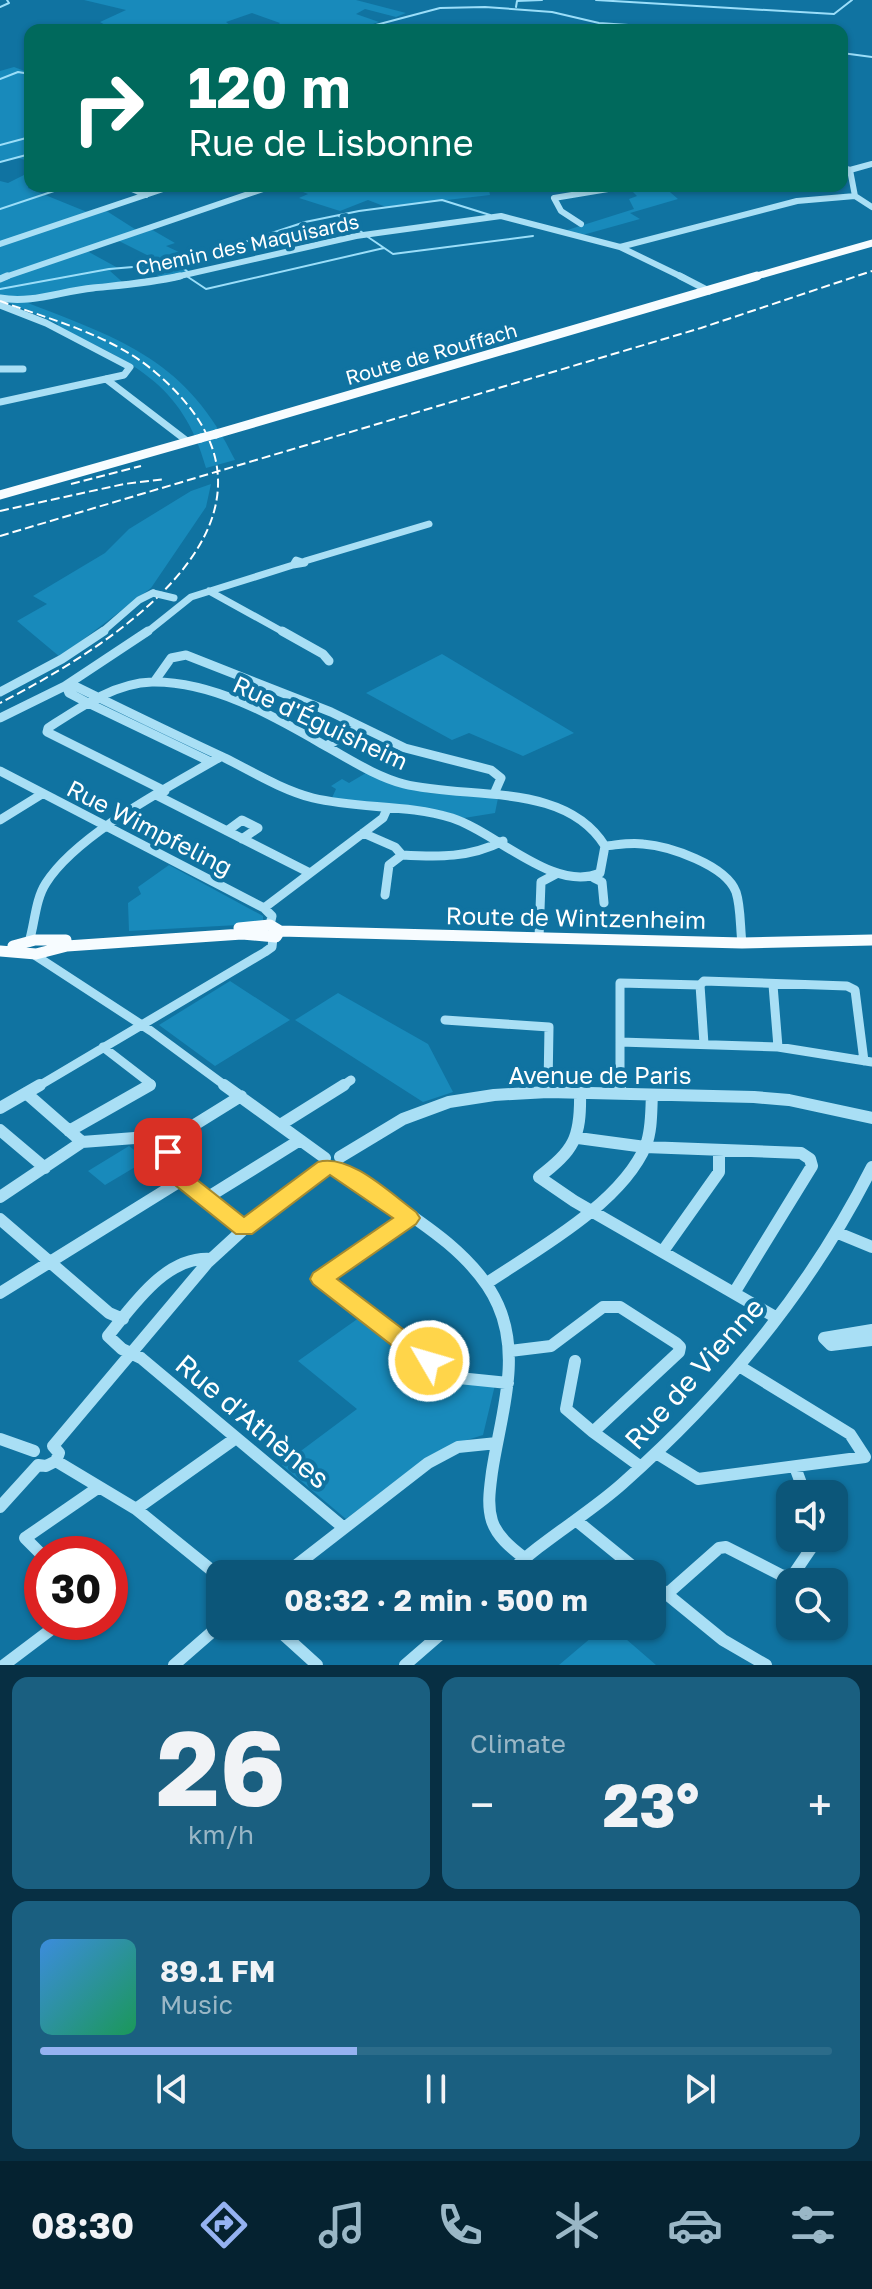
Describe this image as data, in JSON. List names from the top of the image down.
{
  "streets": {
    "main road": ["Route de Rouffach", "Route de Wintzenheim"],
    "street": [
      "Chemin des Maquisards",
      "Rue d'Éguisheim",
      "Rue Wimpfeling",
      "Avenue de Paris",
      "Rue de Vienne",
      "Rue d'Athènes"
    ]
  },
  "page": {
    "turn": ["120 m", "Rue de Lisbonne"],
    "limit": "30",
    "trip": "08:32 · 2 min · 500 m",
    "tile": [
      ["26", "km/h"],
      "Climate"
    ],
    "heat": ["−", "23°", "+"],
    "song": ["89.1 FM", "Music"],
    "tabs": "08:30"
  }
}
